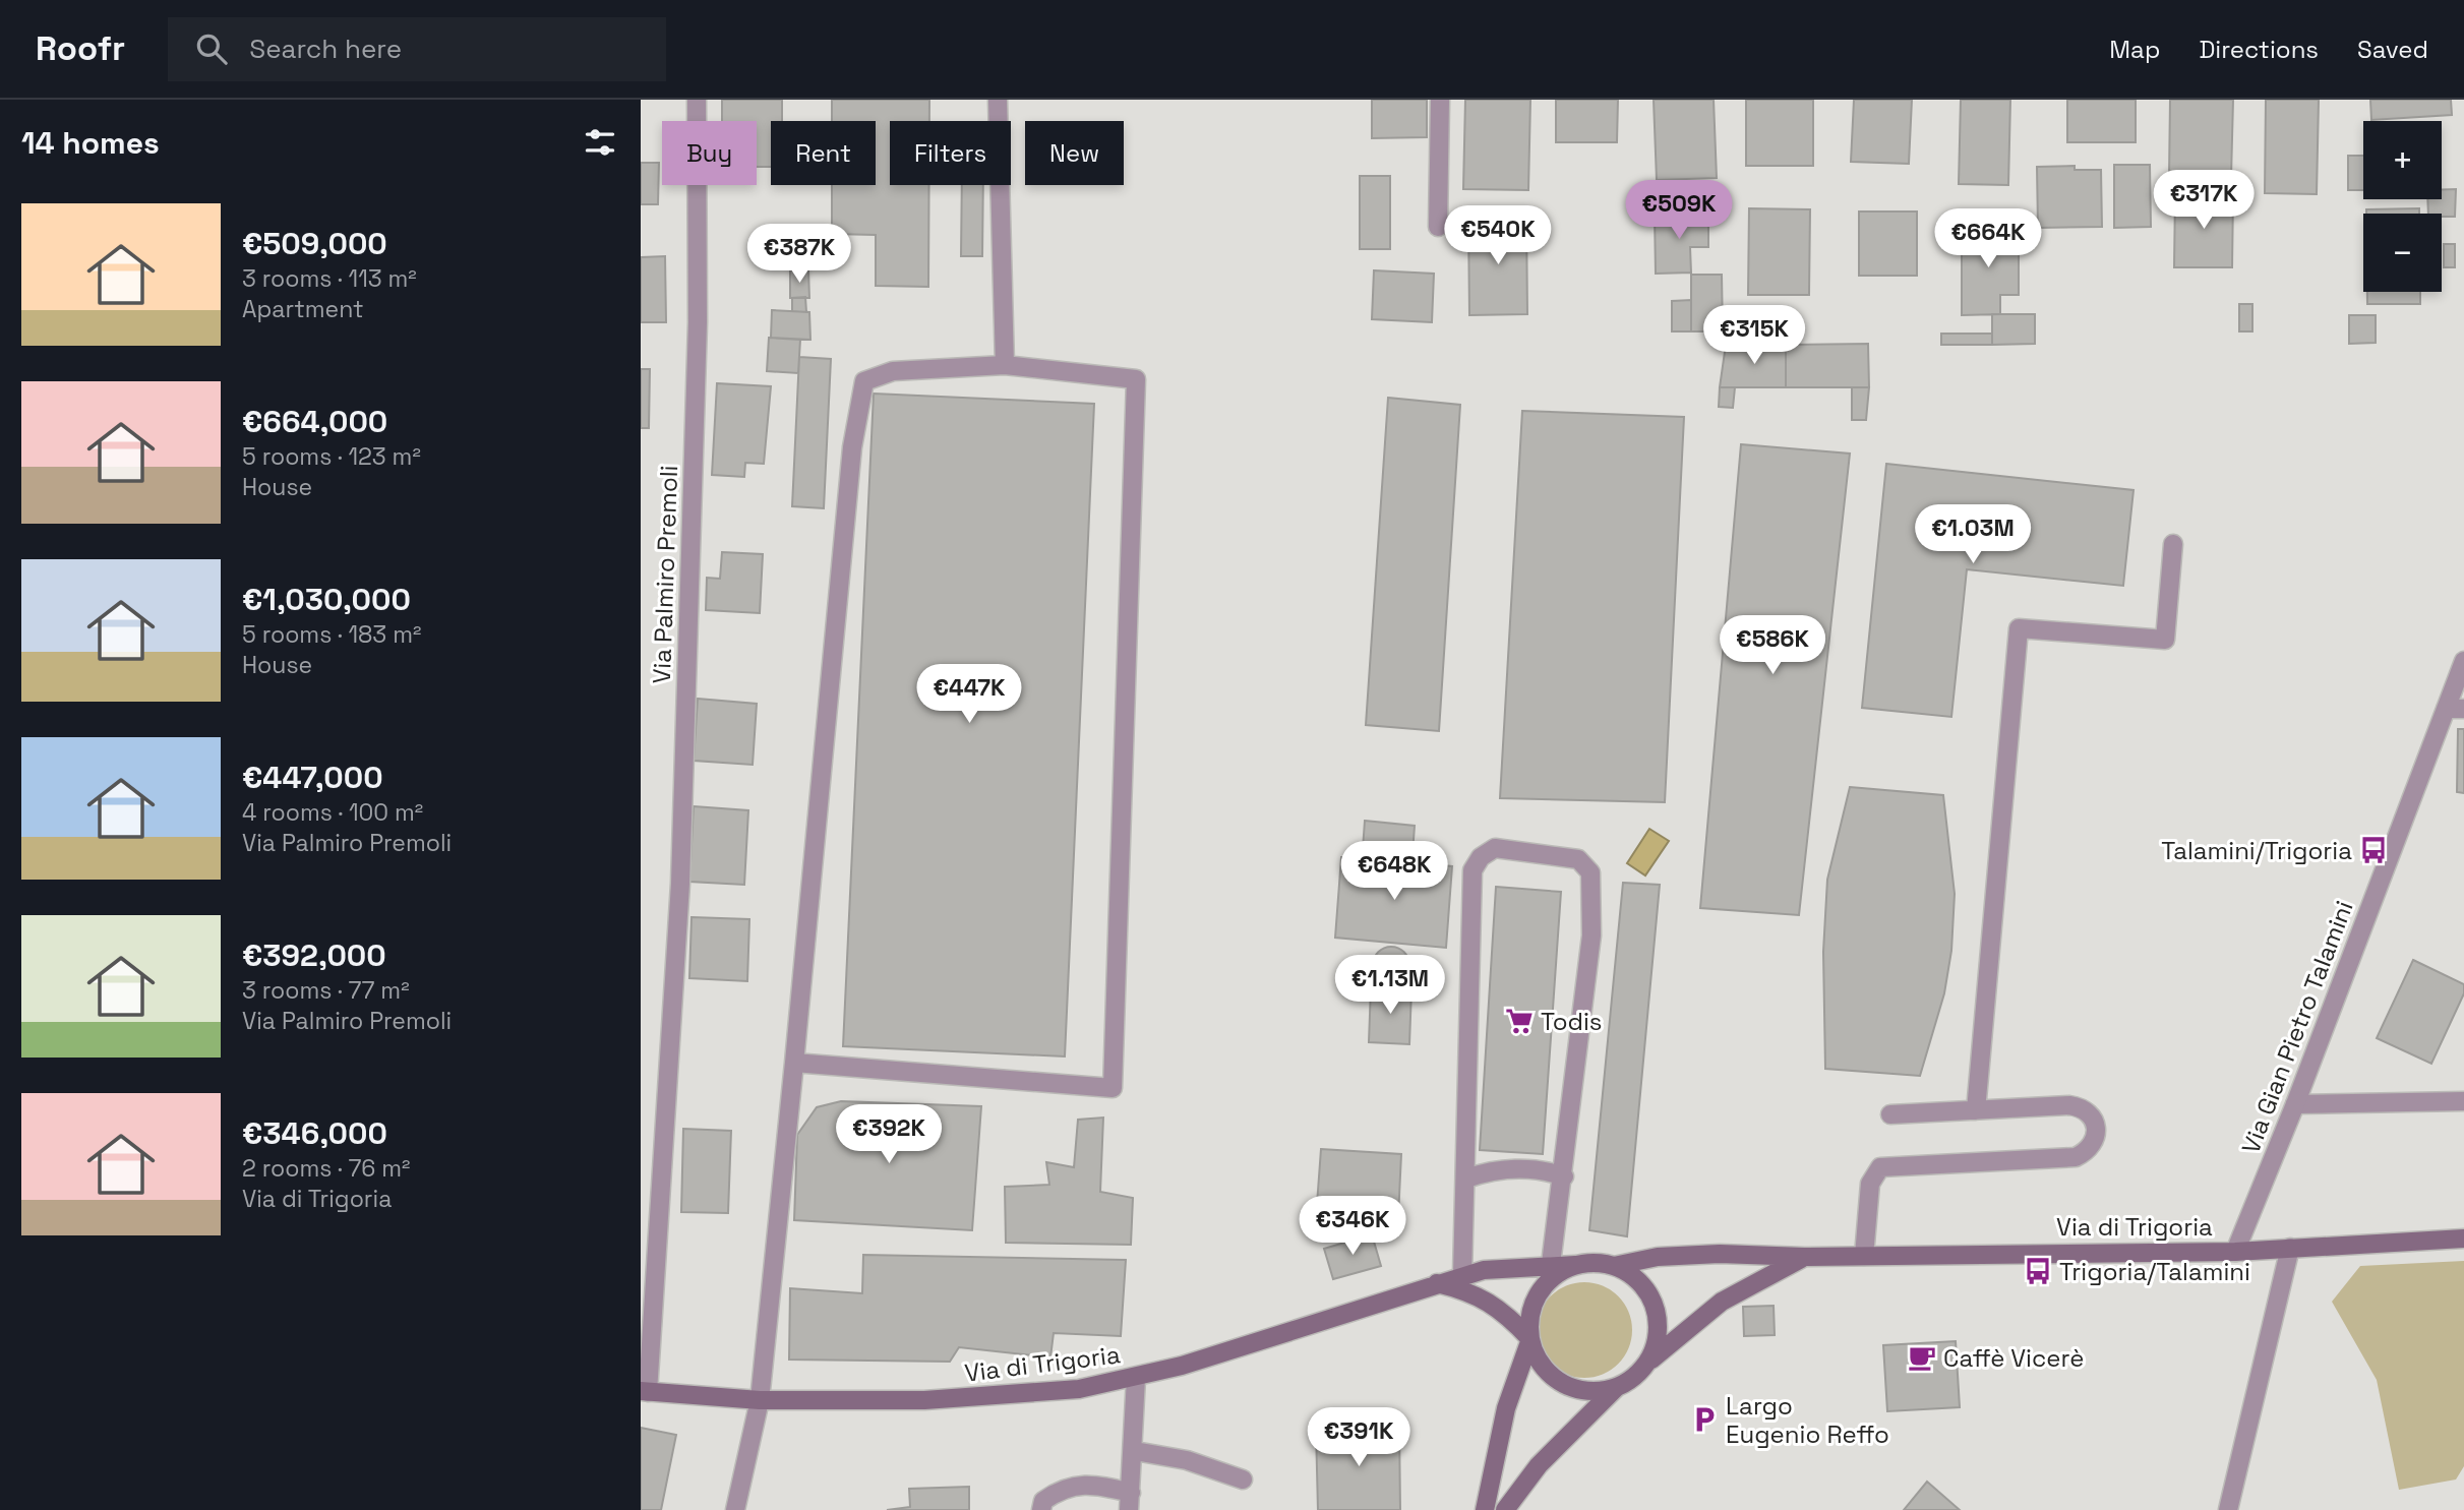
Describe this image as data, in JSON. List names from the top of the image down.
{
  "streets": {
    "street": ["Via Palmiro Premoli", "Via Gian Pietro Talamini", "Via di Trigoria"]
  },
  "crossings": [
    ["Via Palmiro Premoli", "Via di Trigoria"],
    ["Via Gian Pietro Talamini", "Via di Trigoria"]
  ],
  "places": {
    "bus stop": ["Talamini/Trigoria", "Trigoria/Talamini"],
    "supermarket": ["Todis"],
    "cafe": ["Caffè Vicerè"],
    "parking": ["Largo Eugenio Reffo"]
  },
  "page": {
    "header": "Roofr",
    "search": "Search here",
    "nav": ["Map", "Directions", "Saved"],
    "heading": "14 homes",
    "map_buttons": ["+", "−"],
    "chip": [
      "Buy",
      "Rent",
      "Filters",
      "New"
    ],
    "price": [
      "€317K",
      "€509K",
      "€540K",
      "€664K",
      "€387K",
      "€315K",
      "€1.03M",
      "€586K",
      "€447K",
      "€648K",
      "€1.13M",
      "€392K",
      "€346K",
      "€391K"
    ],
    "list": [
      {
        "name": "€509,000",
        "note": "3 rooms · 113 m² · Apartment"
      },
      {
        "name": "€664,000",
        "note": "5 rooms · 123 m² · House"
      },
      {
        "name": "€1,030,000",
        "note": "5 rooms · 183 m² · House"
      },
      {
        "name": "€447,000",
        "note": "4 rooms · 100 m² · Via Palmiro Premoli"
      },
      {
        "name": "€392,000",
        "note": "3 rooms · 77 m² · Via Palmiro Premoli"
      },
      {
        "name": "€346,000",
        "note": "2 rooms · 76 m² · Via di Trigoria"
      }
    ]
  }
}
